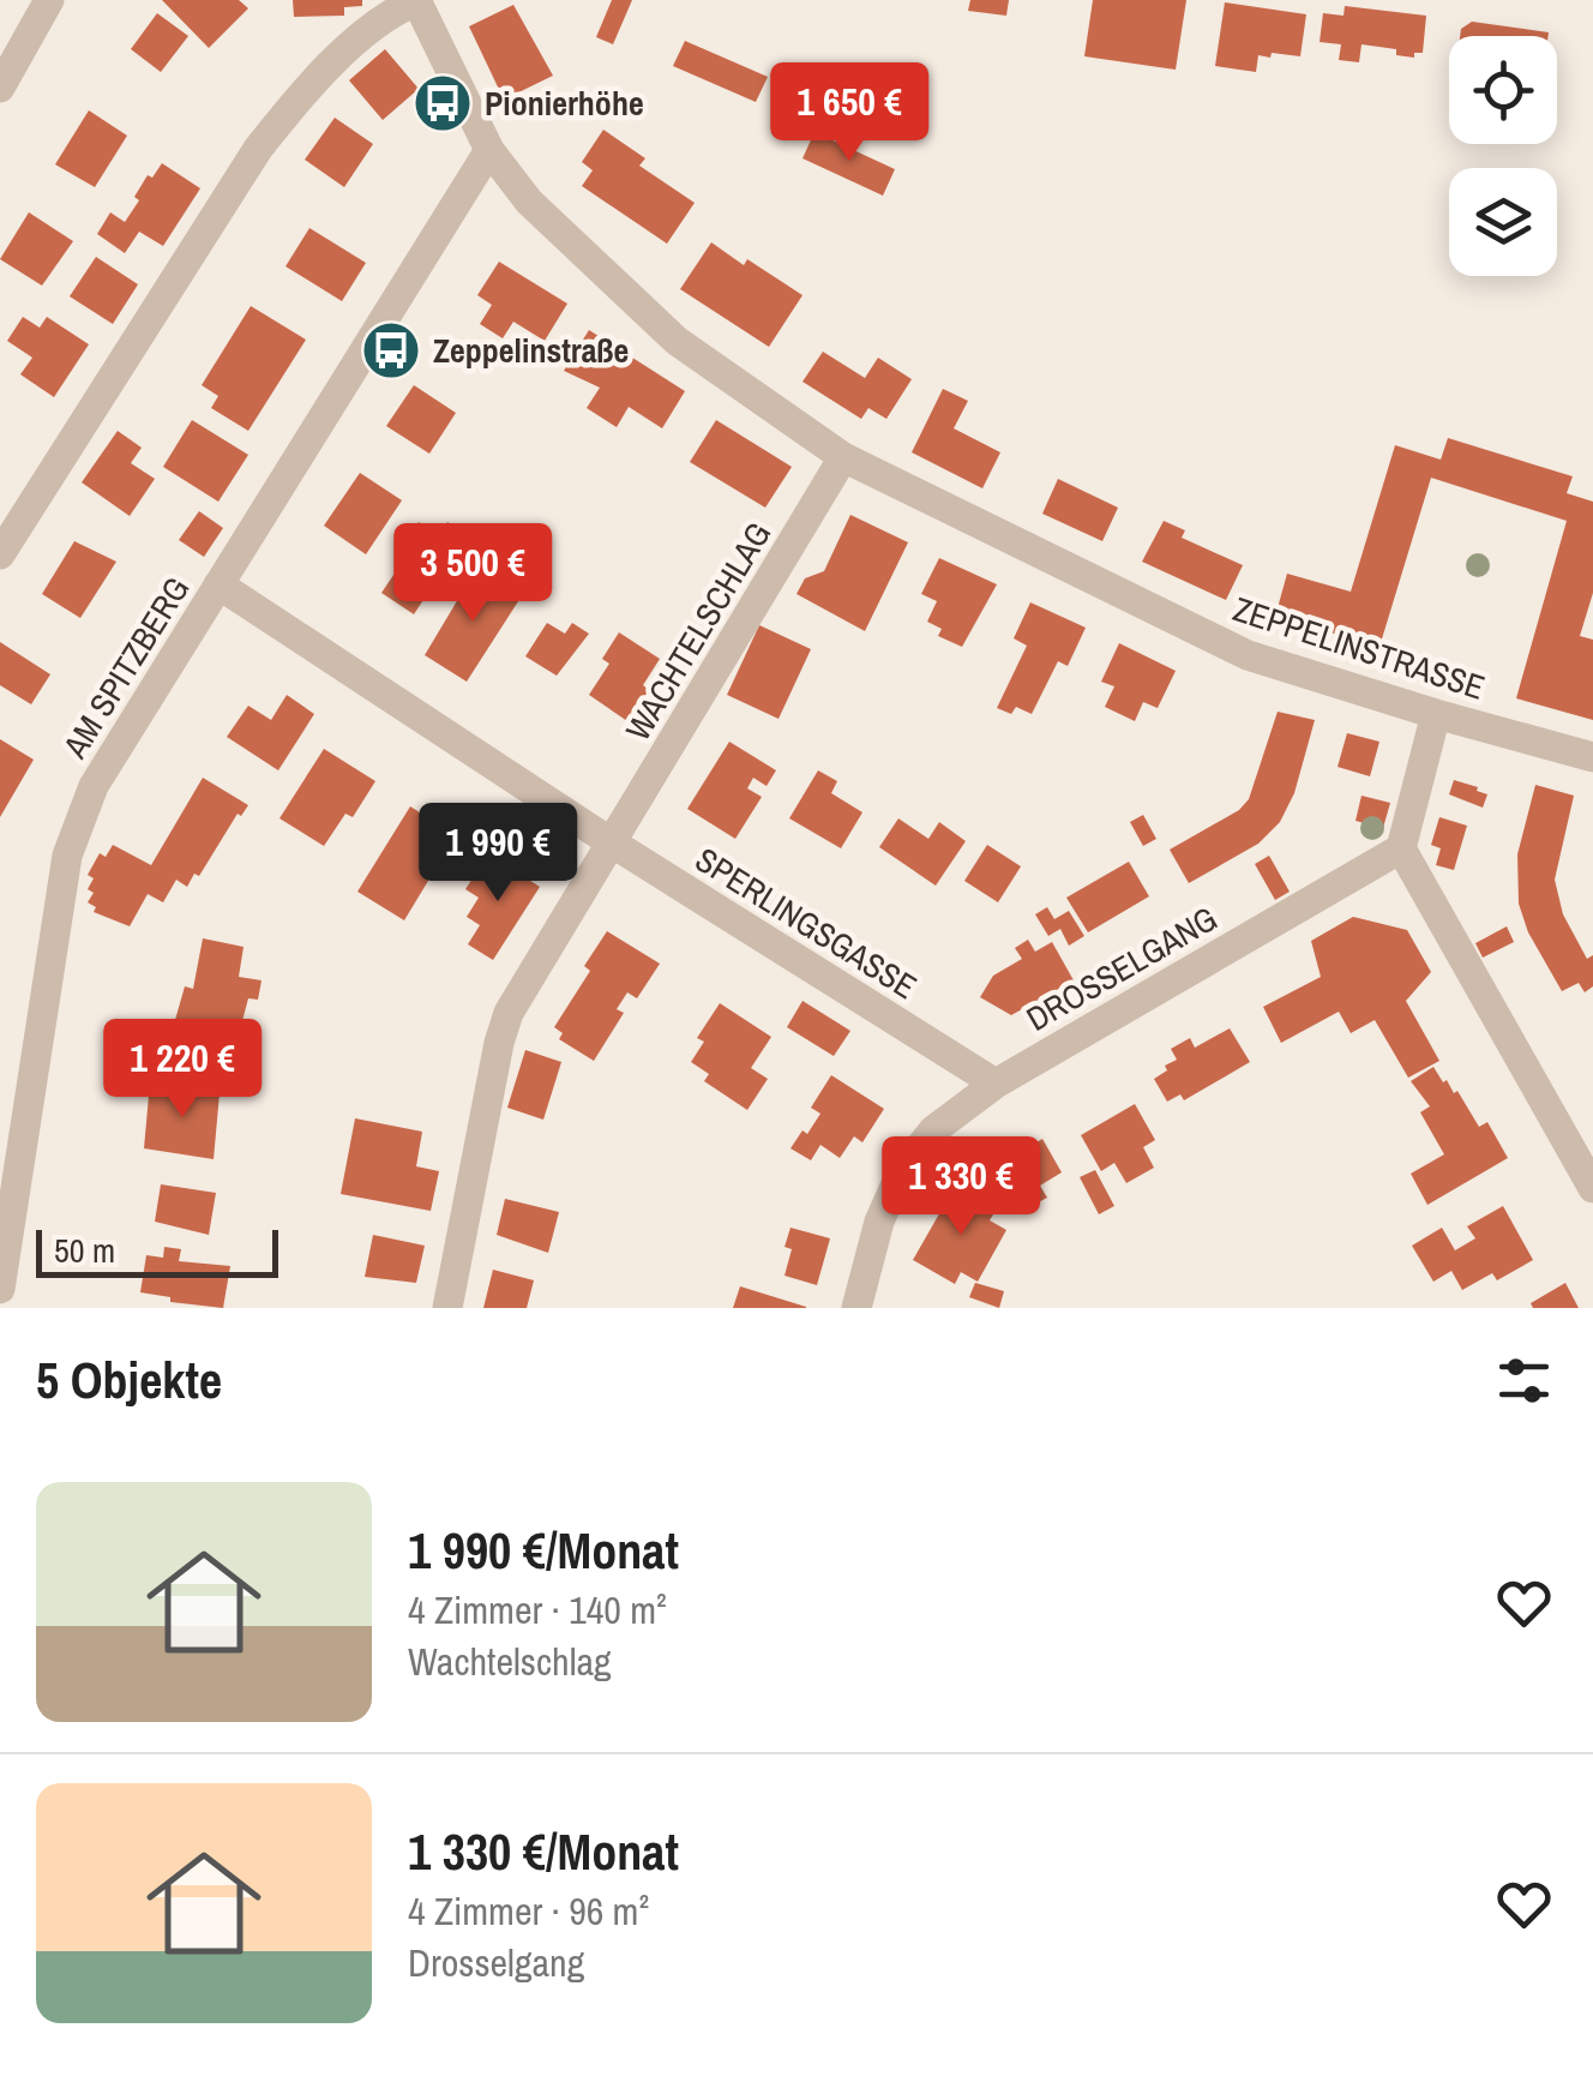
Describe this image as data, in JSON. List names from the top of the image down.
{
  "streets": {
    "street": [
      "WACHTELSCHLAG",
      "ZEPPELINSTRASSE",
      "AM SPITZBERG",
      "SPERLINGSGASSE",
      "DROSSELGANG"
    ]
  },
  "crossings": [
    ["WACHTELSCHLAG", "ZEPPELINSTRASSE"],
    ["WACHTELSCHLAG", "SPERLINGSGASSE"],
    ["ZEPPELINSTRASSE", "AM SPITZBERG"],
    ["AM SPITZBERG", "SPERLINGSGASSE"],
    ["SPERLINGSGASSE", "DROSSELGANG"]
  ],
  "places": {
    "bus stop": ["Pionierhöhe", "Zeppelinstraße"]
  },
  "scale_bar": "50 m",
  "page": {
    "price": [
      "1 650 €",
      "3 500 €",
      "1 990 €",
      "1 220 €",
      "1 330 €"
    ],
    "scale": "50 m",
    "heading": "5 Objekte",
    "list": [
      {
        "name": "1 990 €/Monat",
        "note": "4 Zimmer · 140 m² · Wachtelschlag"
      },
      {
        "name": "1 330 €/Monat",
        "note": "4 Zimmer · 96 m² · Drosselgang"
      }
    ]
  }
}
